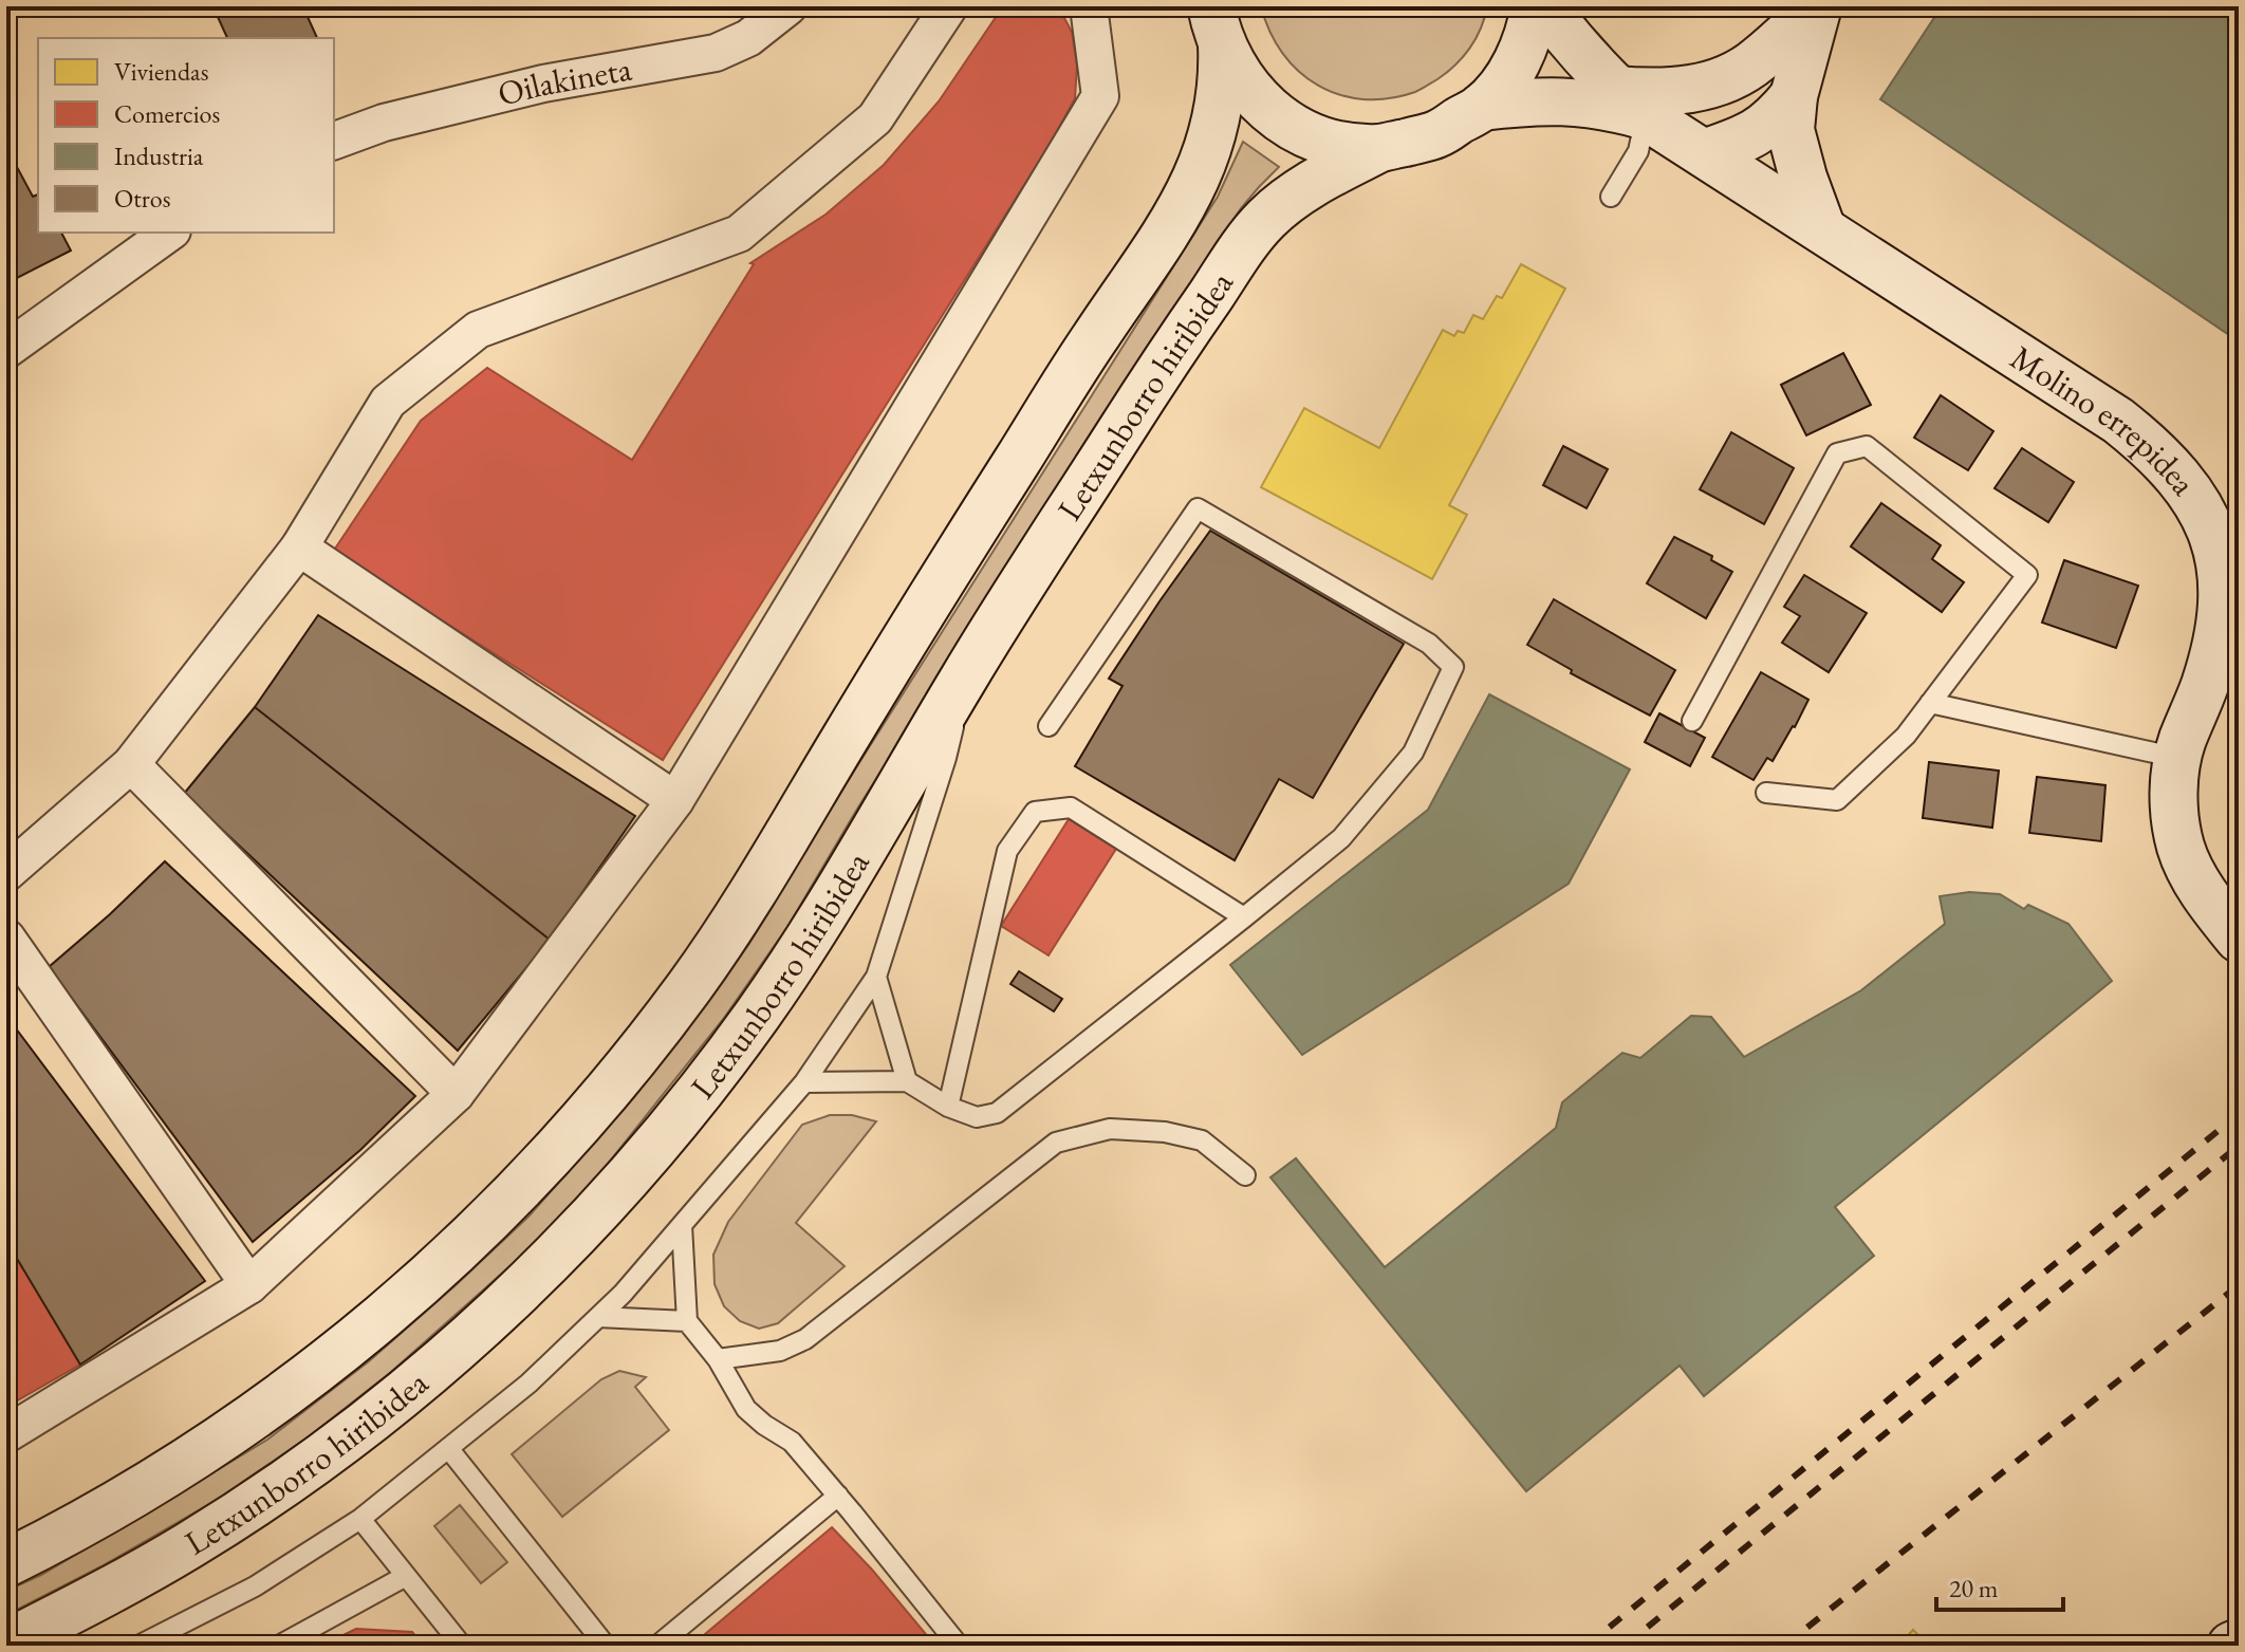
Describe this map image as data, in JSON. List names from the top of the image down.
{
  "streets": {
    "main road": ["Letxunborro hiribidea", "Molino errepidea"],
    "street": ["Oilakineta"]
  },
  "legend": [
    "Viviendas",
    "Comercios",
    "Industria",
    "Otros"
  ],
  "scale_bar": "20 m"
}
